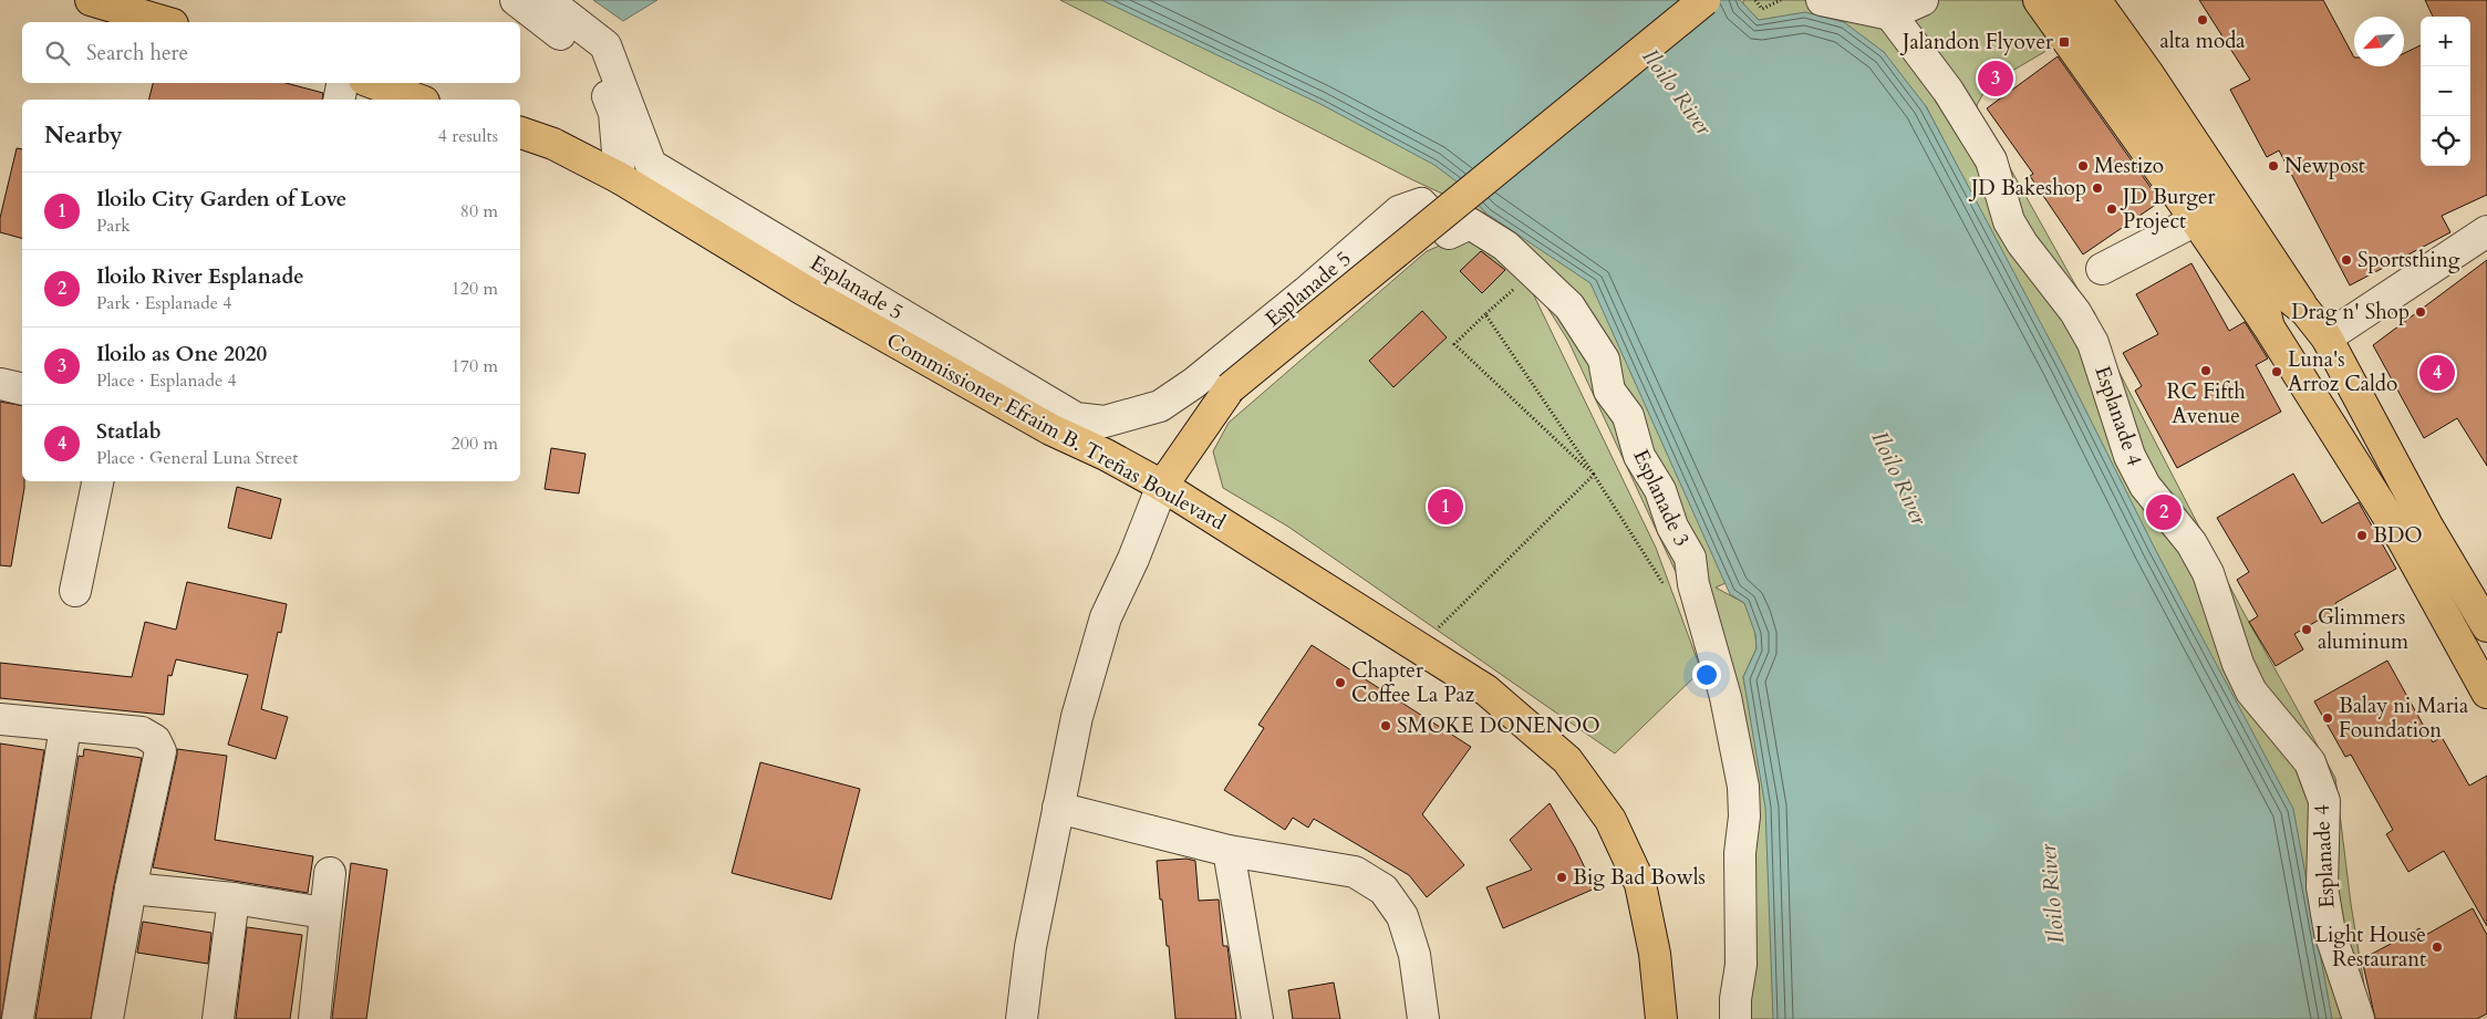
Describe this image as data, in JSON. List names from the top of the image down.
{
  "streets": {
    "main road": ["Commissioner Efraim B. Treñas Boulevard"],
    "street": ["Esplanade 5", "Esplanade 4", "Esplanade 3"]
  },
  "crossings": [
    ["Esplanade 5", "Esplanade 3"]
  ],
  "water": ["Iloilo River"],
  "places": {
    "other": [
      "alta moda",
      "Mestizo",
      "Newpost",
      "JD Bakeshop",
      "JD Burger Project",
      "Sportsthing",
      "Drag n' Shop",
      "RC Fifth Avenue",
      "Luna's Arroz Caldo",
      "BDO",
      "Glimmers aluminum",
      "Chapter Coffee La Paz",
      "Balay ni Maria Foundation",
      "SMOKE DONENOO",
      "Big Bad Bowls",
      "Light House Restaurant"
    ],
    "transit": ["Jalandon Flyover"]
  },
  "north": "bottom left",
  "page": {
    "map_buttons": ["+", "−"],
    "search": "Search here",
    "pins": [
      "3",
      "4",
      "1",
      "2"
    ],
    "heading": ["Nearby", "4 results"],
    "list": [
      {
        "mark": "1",
        "name": "Iloilo City Garden of Love",
        "note": "Park",
        "value": "80 m"
      },
      {
        "mark": "2",
        "name": "Iloilo River Esplanade",
        "note": "Park · Esplanade 4",
        "value": "120 m"
      },
      {
        "mark": "3",
        "name": "Iloilo as One 2020",
        "note": "Place · Esplanade 4",
        "value": "170 m"
      },
      {
        "mark": "4",
        "name": "Statlab",
        "note": "Place · General Luna Street",
        "value": "200 m"
      }
    ]
  }
}
